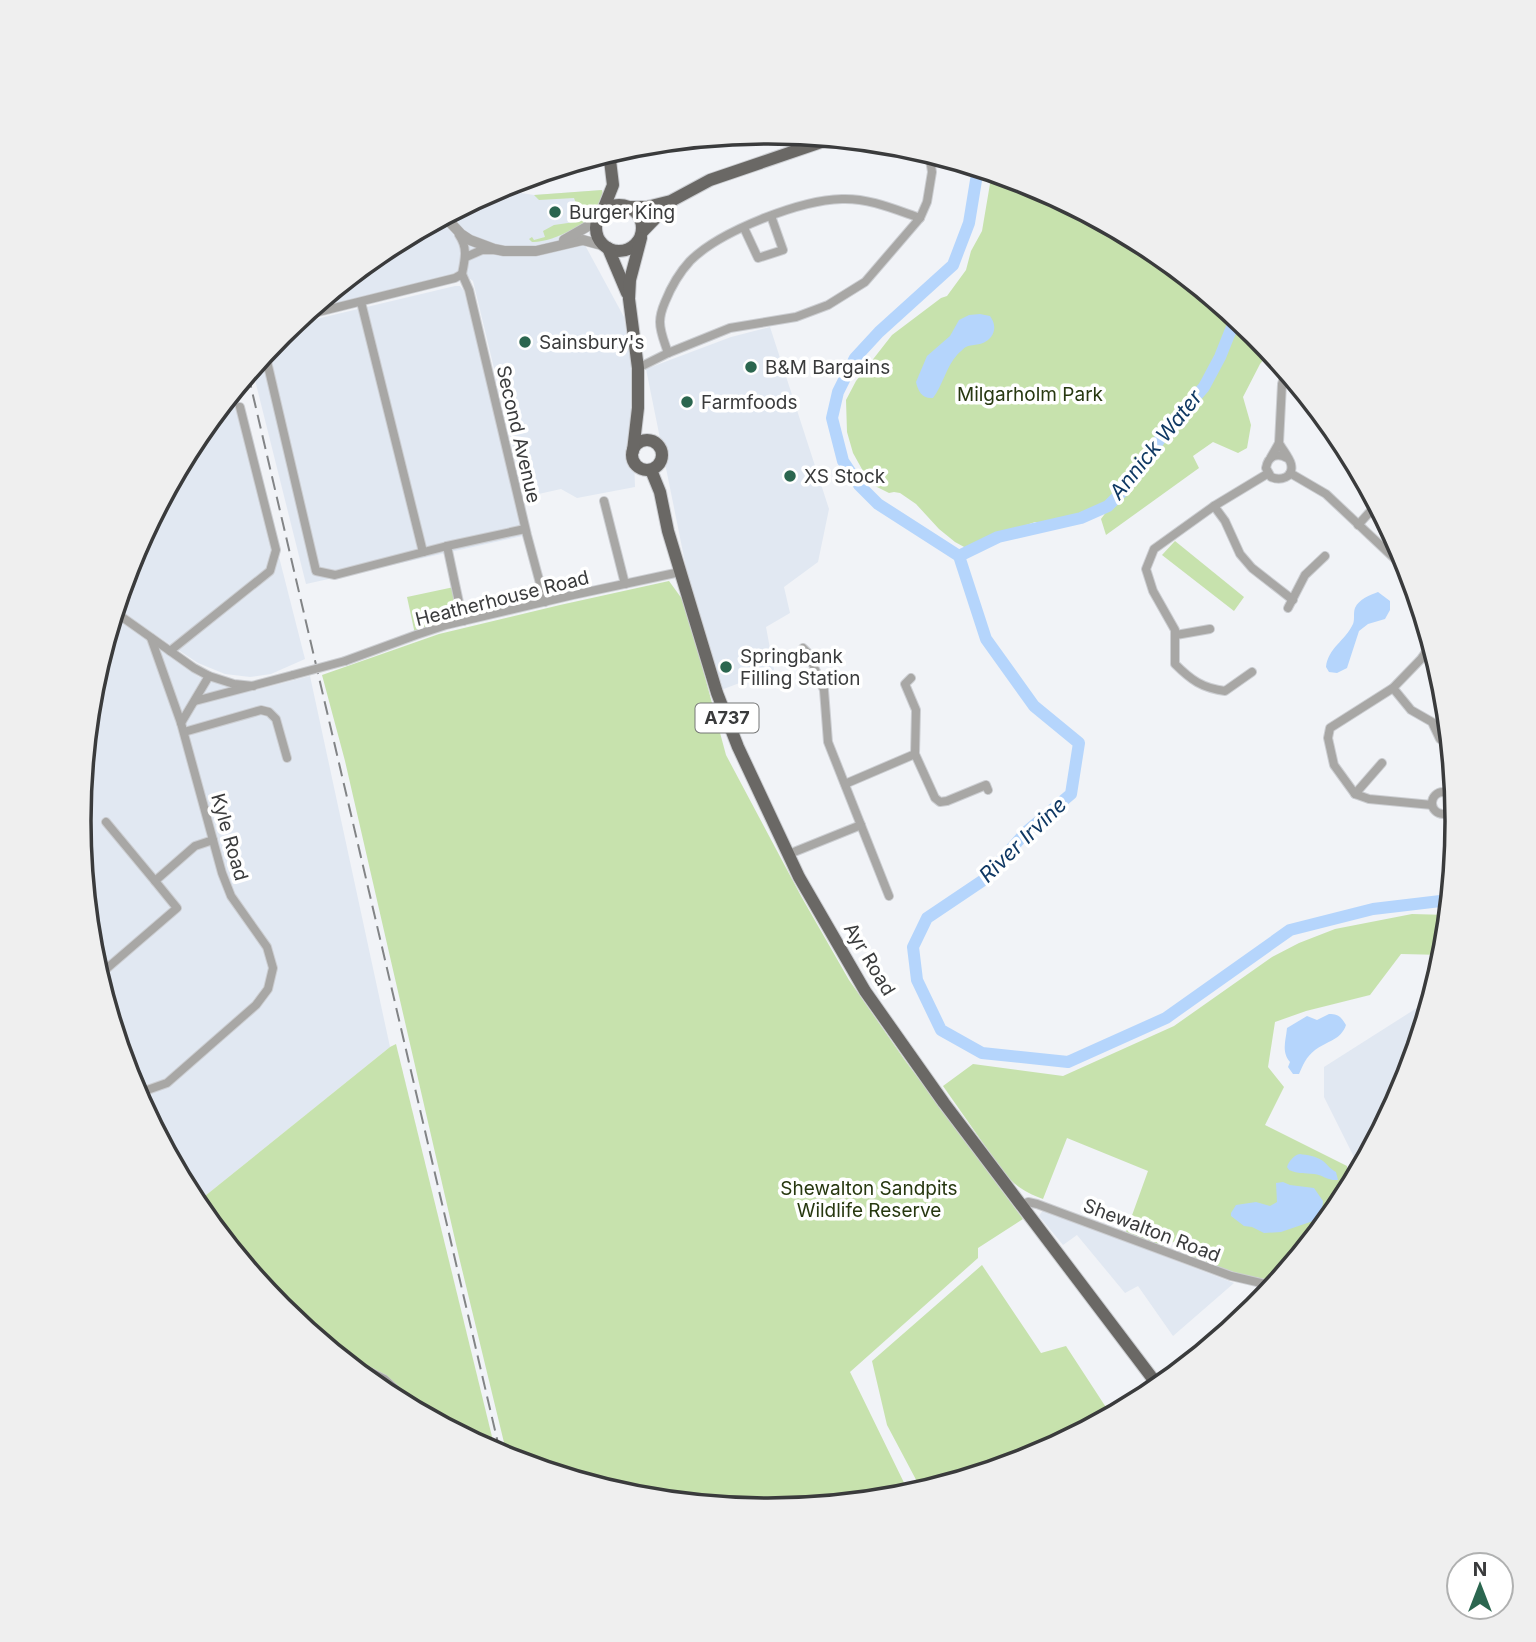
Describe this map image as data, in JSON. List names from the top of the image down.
{
  "streets": {
    "main road": ["A737", "Ayr Road"],
    "street": [
      "Second Avenue",
      "Heatherhouse Road",
      "Kyle Road",
      "Shewalton Road"
    ]
  },
  "crossings": [
    ["Second Avenue", "Heatherhouse Road"],
    ["Heatherhouse Road", "Ayr Road"],
    ["Ayr Road", "Shewalton Road"]
  ],
  "water": ["Annick Water", "River Irvine"],
  "parks": ["Milgarholm Park", "Shewalton Sandpits Wildlife Reserve"],
  "places": [
    "Burger King",
    "Sainsbury's",
    "B&M Bargains",
    "Farmfoods",
    "XS Stock",
    "Springbank Filling Station"
  ],
  "north": "top"
}
